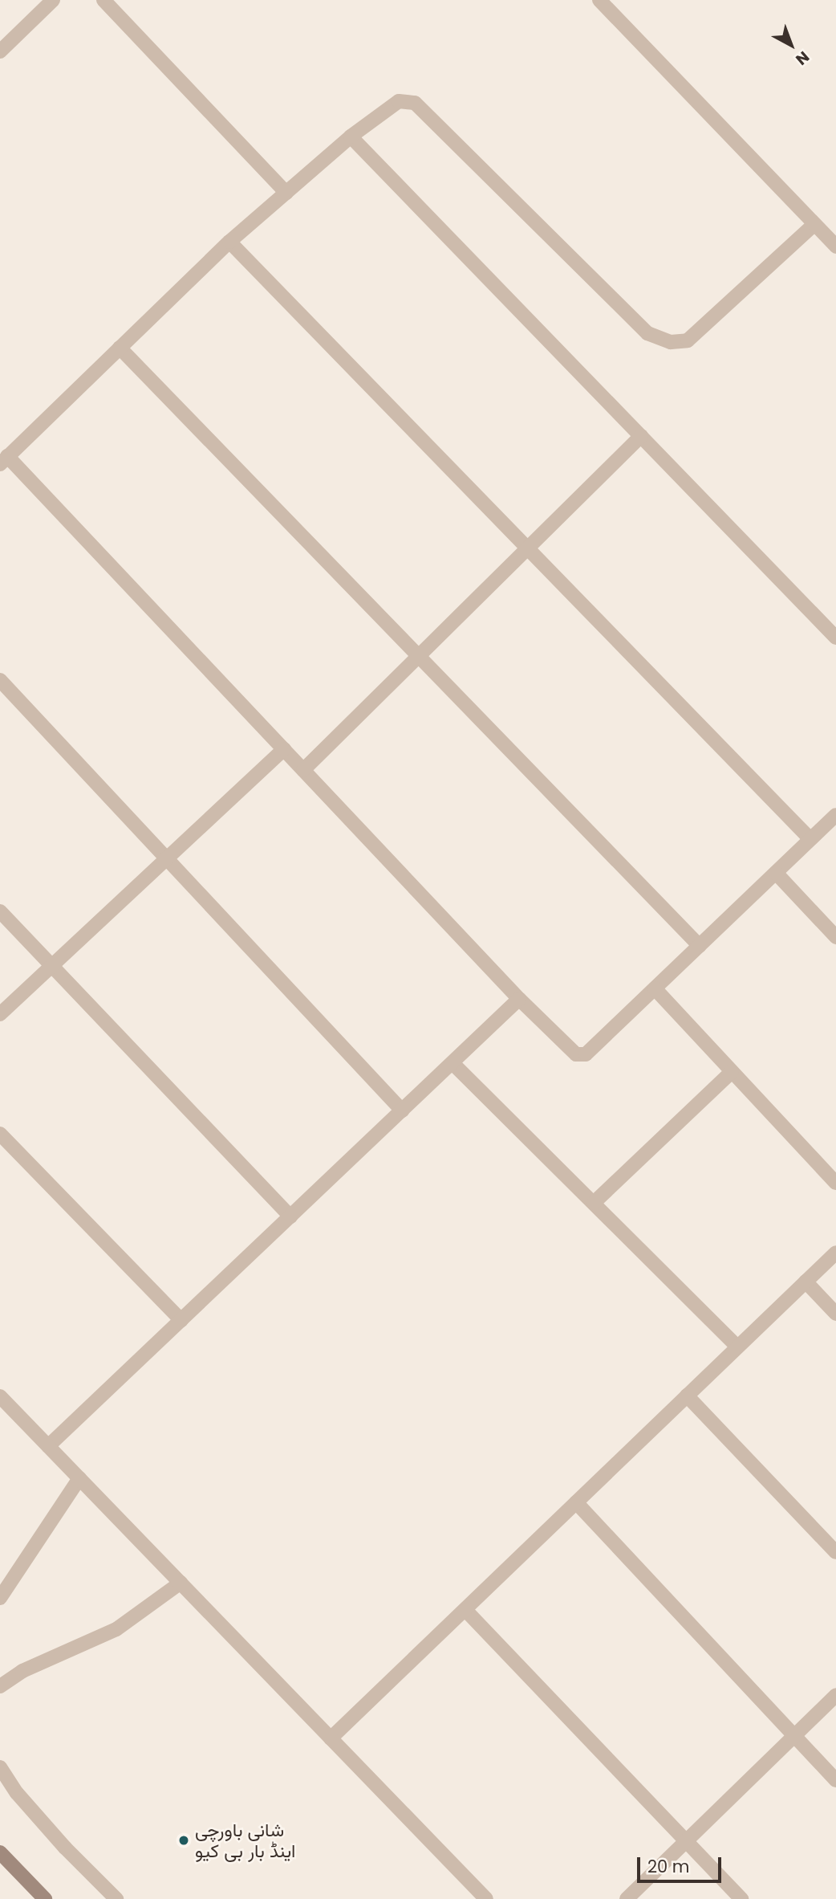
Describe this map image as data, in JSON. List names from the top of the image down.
{
  "places": ["شانی باورچی اینڈ بار بی کیو"],
  "scale_bar": "20 m",
  "north": "bottom right"
}
